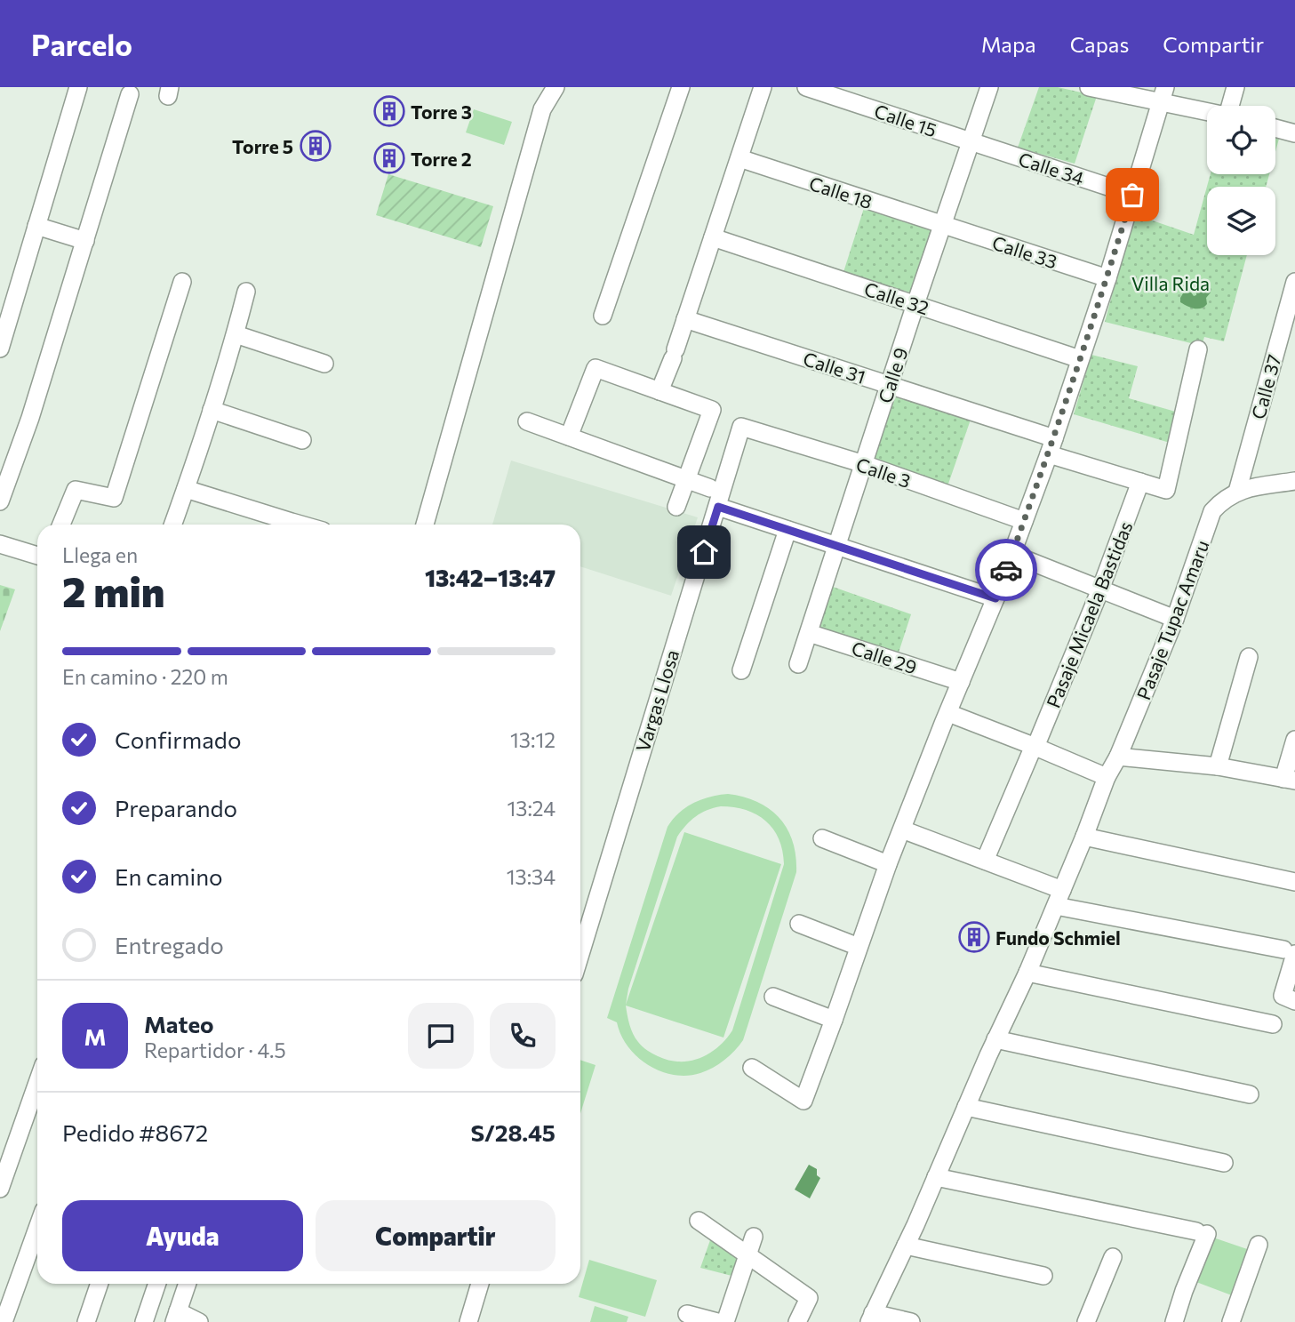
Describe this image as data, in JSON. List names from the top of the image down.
{
  "streets": {
    "street": [
      "Calle 15",
      "Calle 34",
      "Calle 18",
      "Calle 33",
      "Calle 32",
      "Calle 31",
      "Calle 9",
      "Calle 37",
      "Calle 3",
      "Pasaje Micaela Bastidas",
      "Pasaje Tupac Amaru",
      "Calle 29",
      "Vargas Llosa"
    ]
  },
  "crossings": [
    ["Calle 15", "Calle 34"],
    ["Calle 15", "Calle 9"],
    ["Calle 34", "Calle 9"],
    ["Calle 18", "Calle 33"],
    ["Calle 18", "Calle 9"],
    ["Calle 33", "Calle 9"],
    ["Calle 32", "Calle 9"],
    ["Calle 31", "Calle 9"],
    ["Calle 31", "Pasaje Micaela Bastidas"],
    ["Calle 9", "Calle 3"],
    ["Calle 9", "Calle 29"],
    ["Calle 37", "Pasaje Tupac Amaru"],
    ["Calle 3", "Vargas Llosa"]
  ],
  "parks": ["Villa Rida"],
  "places": {
    "building": [
      "Torre 3",
      "Torre 5",
      "Torre 2",
      "Fundo Schmiel"
    ]
  },
  "page": {
    "header": "Parcelo",
    "nav": ["Mapa", "Capas", "Compartir"],
    "heading": ["2 min", "Llega en", "13:42–13:47"],
    "panel": [
      "Mateo",
      "Repartidor · 4.5",
      "Pedido #8672",
      "S/28.45"
    ],
    "bar": "En camino · 220 m",
    "list": [
      ["Confirmado", "13:12"],
      ["Preparando", "13:24"],
      ["En camino", "13:34"],
      "Entregado"
    ],
    "round": "M",
    "buttons": ["Ayuda", "Compartir"]
  }
}
